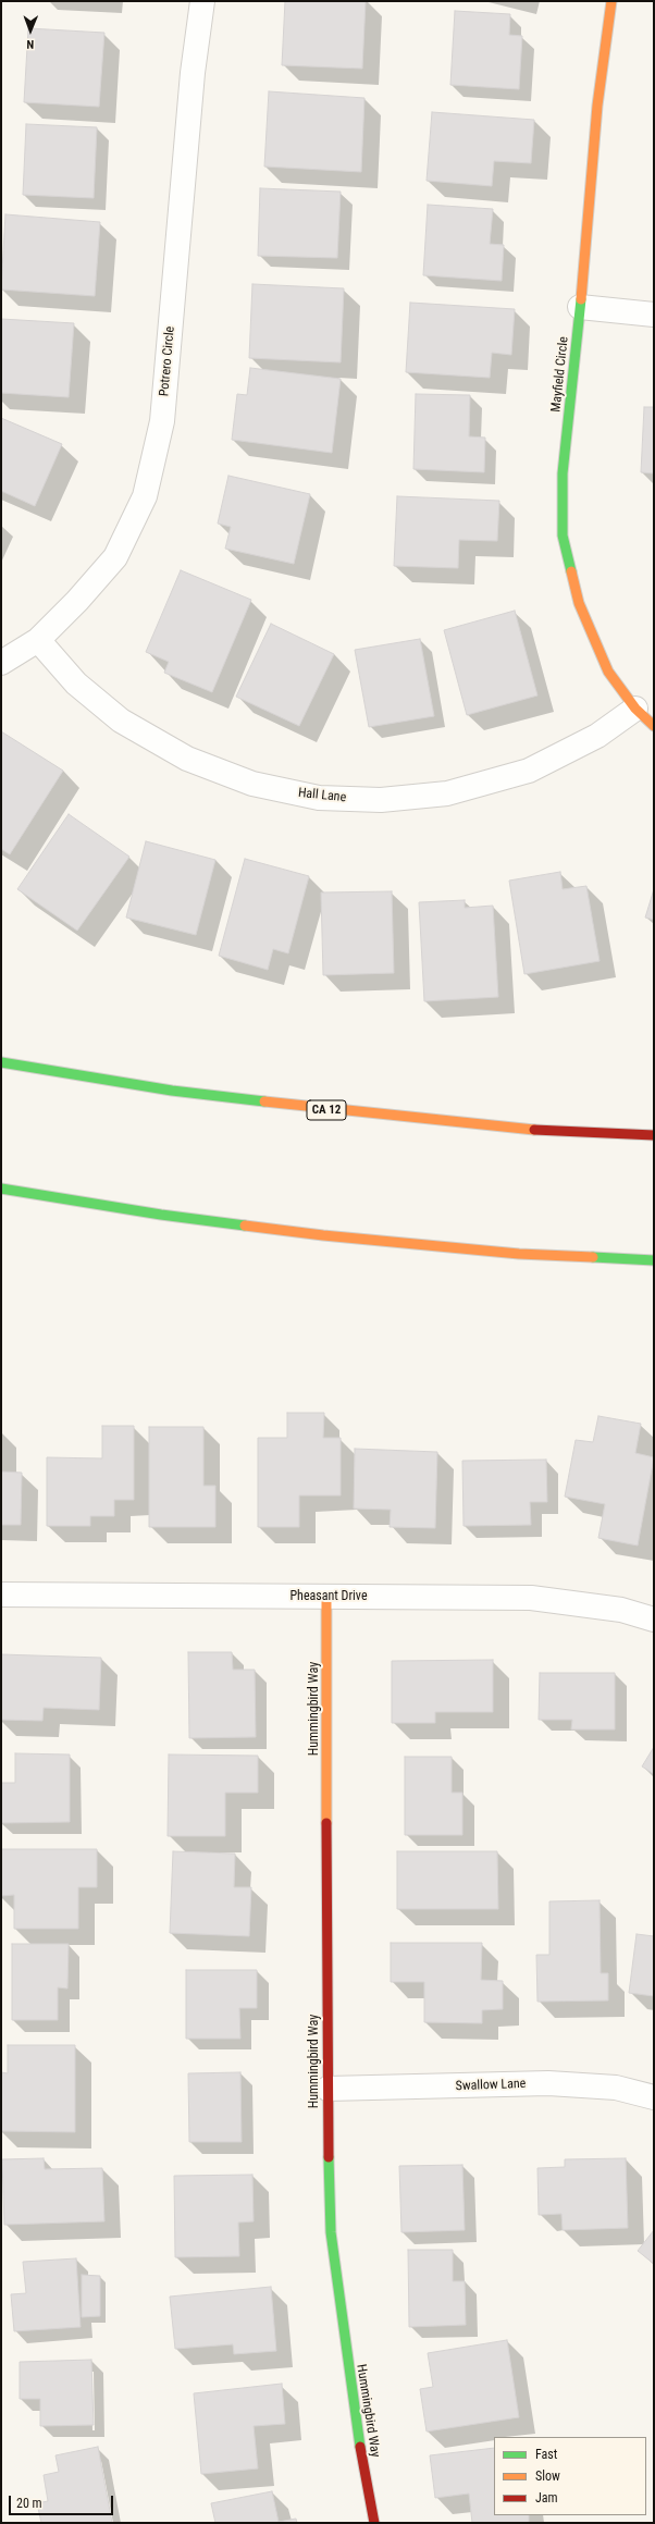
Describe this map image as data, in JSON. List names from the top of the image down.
{
  "streets": {
    "main road": ["Mayfield Circle", "CA 12", "Hummingbird Way"],
    "street": [
      "Potrero Circle",
      "Hall Lane",
      "Pheasant Drive",
      "Swallow Lane"
    ]
  },
  "crossings": [
    ["Potrero Circle", "Hall Lane"],
    ["Mayfield Circle", "Hall Lane"],
    ["Pheasant Drive", "Hummingbird Way"],
    ["Hummingbird Way", "Swallow Lane"]
  ],
  "legend": ["Fast", "Slow", "Jam"],
  "scale_bar": "20 m",
  "north": "bottom"
}
